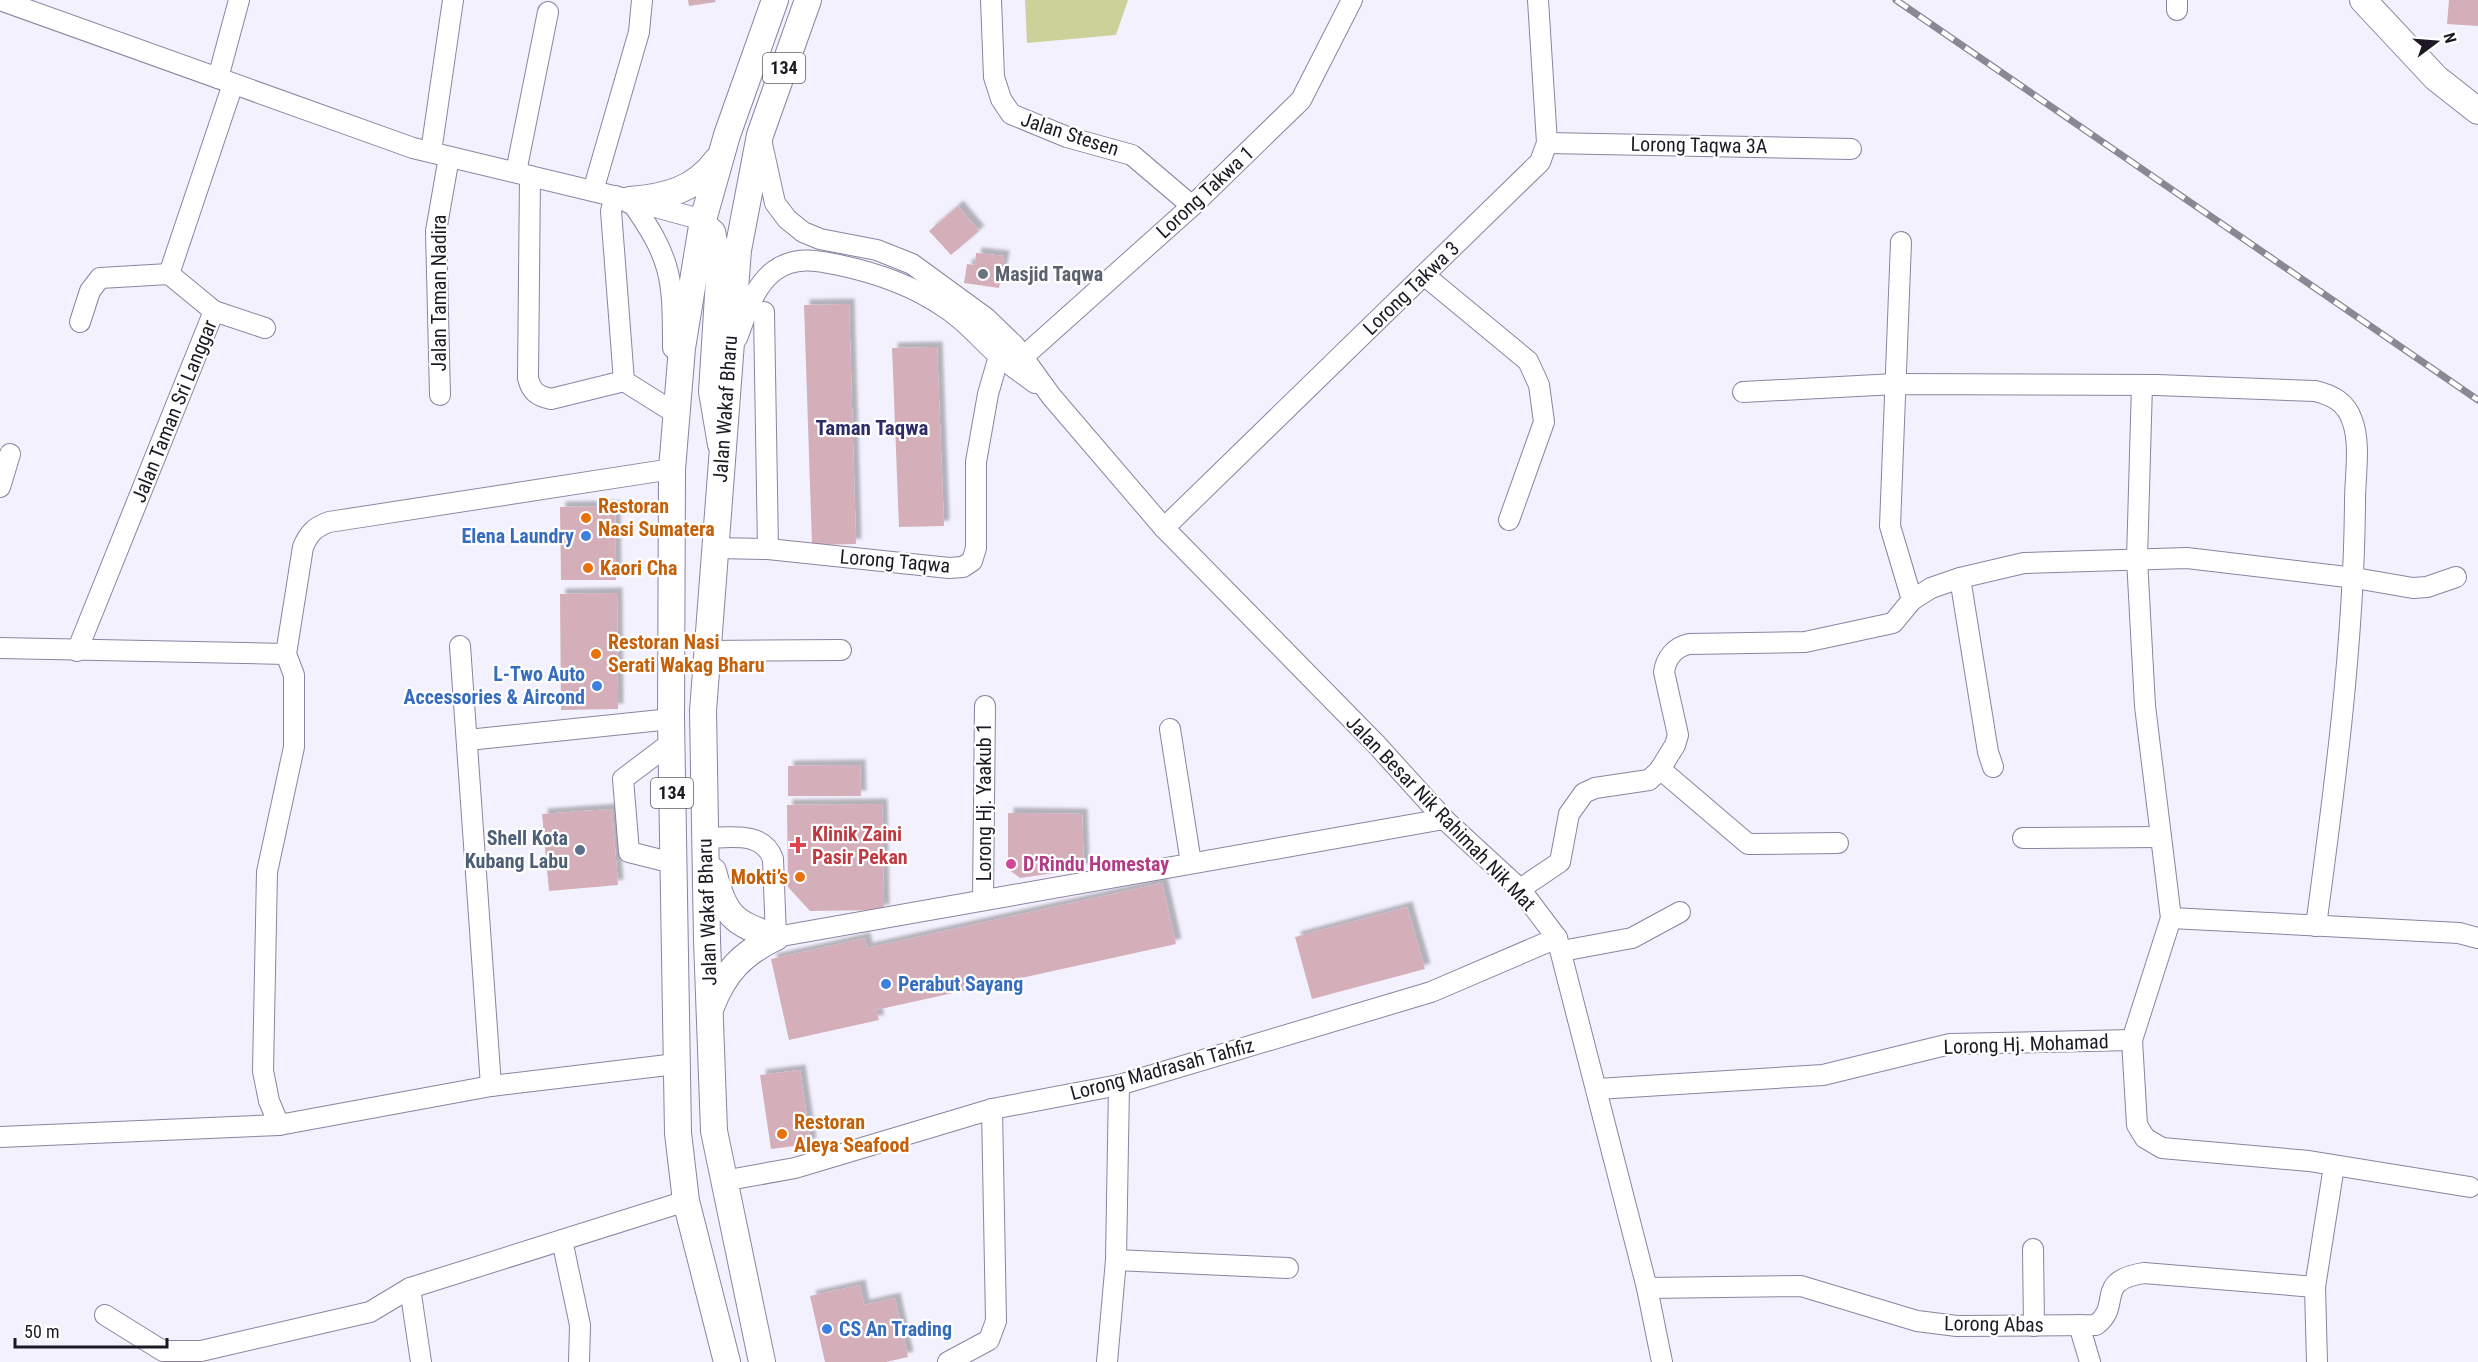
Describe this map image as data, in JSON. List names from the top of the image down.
{
  "streets": {
    "main road": ["134", "Jalan Wakaf Bharu"],
    "street": [
      "Jalan Stesen",
      "Lorong Taqwa 3A",
      "Lorong Takwa 1",
      "Lorong Takwa 3",
      "Jalan Taman Nadira",
      "Jalan Taman Sri Langgar",
      "Lorong Taqwa",
      "Lorong Hj. Yaakub 1",
      "Jalan Besar Nik Rahimah Nik Mat",
      "Lorong Hj. Mohamad",
      "Lorong Madrasah Tahfiz",
      "Lorong Abas"
    ]
  },
  "crossings": [
    ["Jalan Stesen", "Lorong Takwa 1"],
    ["Lorong Taqwa 3A", "Lorong Takwa 3"],
    ["Lorong Takwa 1", "Jalan Besar Nik Rahimah Nik Mat"],
    ["Lorong Takwa 3", "Jalan Besar Nik Rahimah Nik Mat"],
    ["Jalan Wakaf Bharu", "Lorong Taqwa"],
    ["Jalan Wakaf Bharu", "Jalan Besar Nik Rahimah Nik Mat"],
    ["Jalan Wakaf Bharu", "Lorong Madrasah Tahfiz"],
    ["Lorong Taqwa", "Jalan Besar Nik Rahimah Nik Mat"],
    ["Jalan Besar Nik Rahimah Nik Mat", "Lorong Hj. Mohamad"],
    ["Jalan Besar Nik Rahimah Nik Mat", "Lorong Madrasah Tahfiz"],
    ["Jalan Besar Nik Rahimah Nik Mat", "Lorong Abas"]
  ],
  "districts": ["Taman Taqwa"],
  "places": {
    "other": [
      "Masjid Taqwa",
      "Restoran Nasi Sumatera",
      "Elena Laundry",
      "Kaori Cha",
      "Restoran Nasi Serati Wakag Bharu",
      "L-Two Auto Accessories & Aircond",
      "Shell Kota Kubang Labu",
      "D’Rindu Homestay",
      "Mokti’s",
      "Perabut Sayang",
      "Restoran Aleya Seafood",
      "CS An Trading"
    ],
    "health": ["Klinik Zaini Pasir Pekan"]
  },
  "scale_bar": "50 m",
  "north": "right"
}
